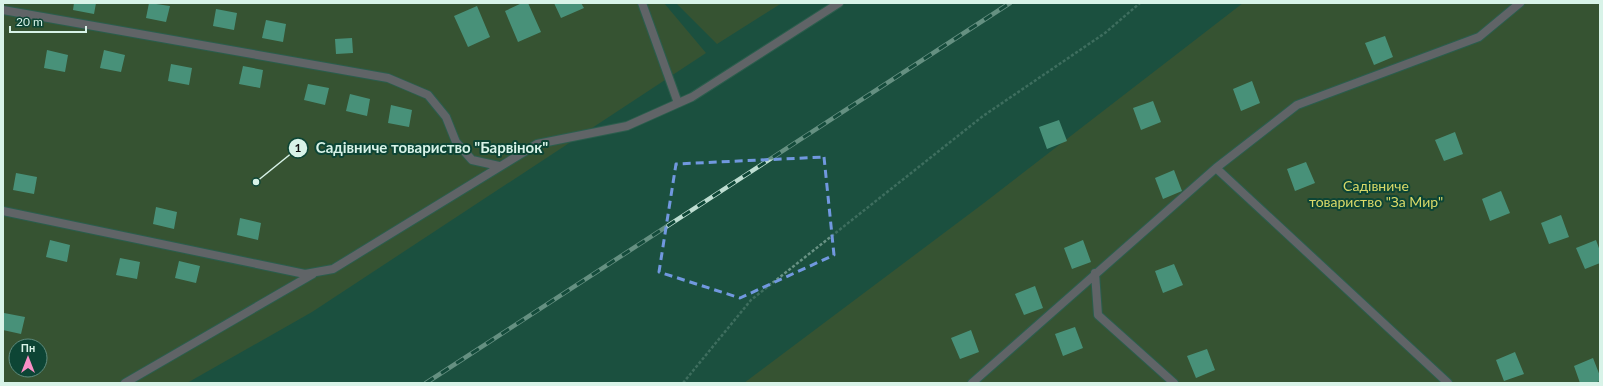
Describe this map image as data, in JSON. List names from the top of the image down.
{
  "parks": ["Садівниче товариство \"За Мир\""],
  "places": ["Садівниче товариство \"Барвінок\""],
  "scale_bar": "20 m",
  "north": "top"
}
